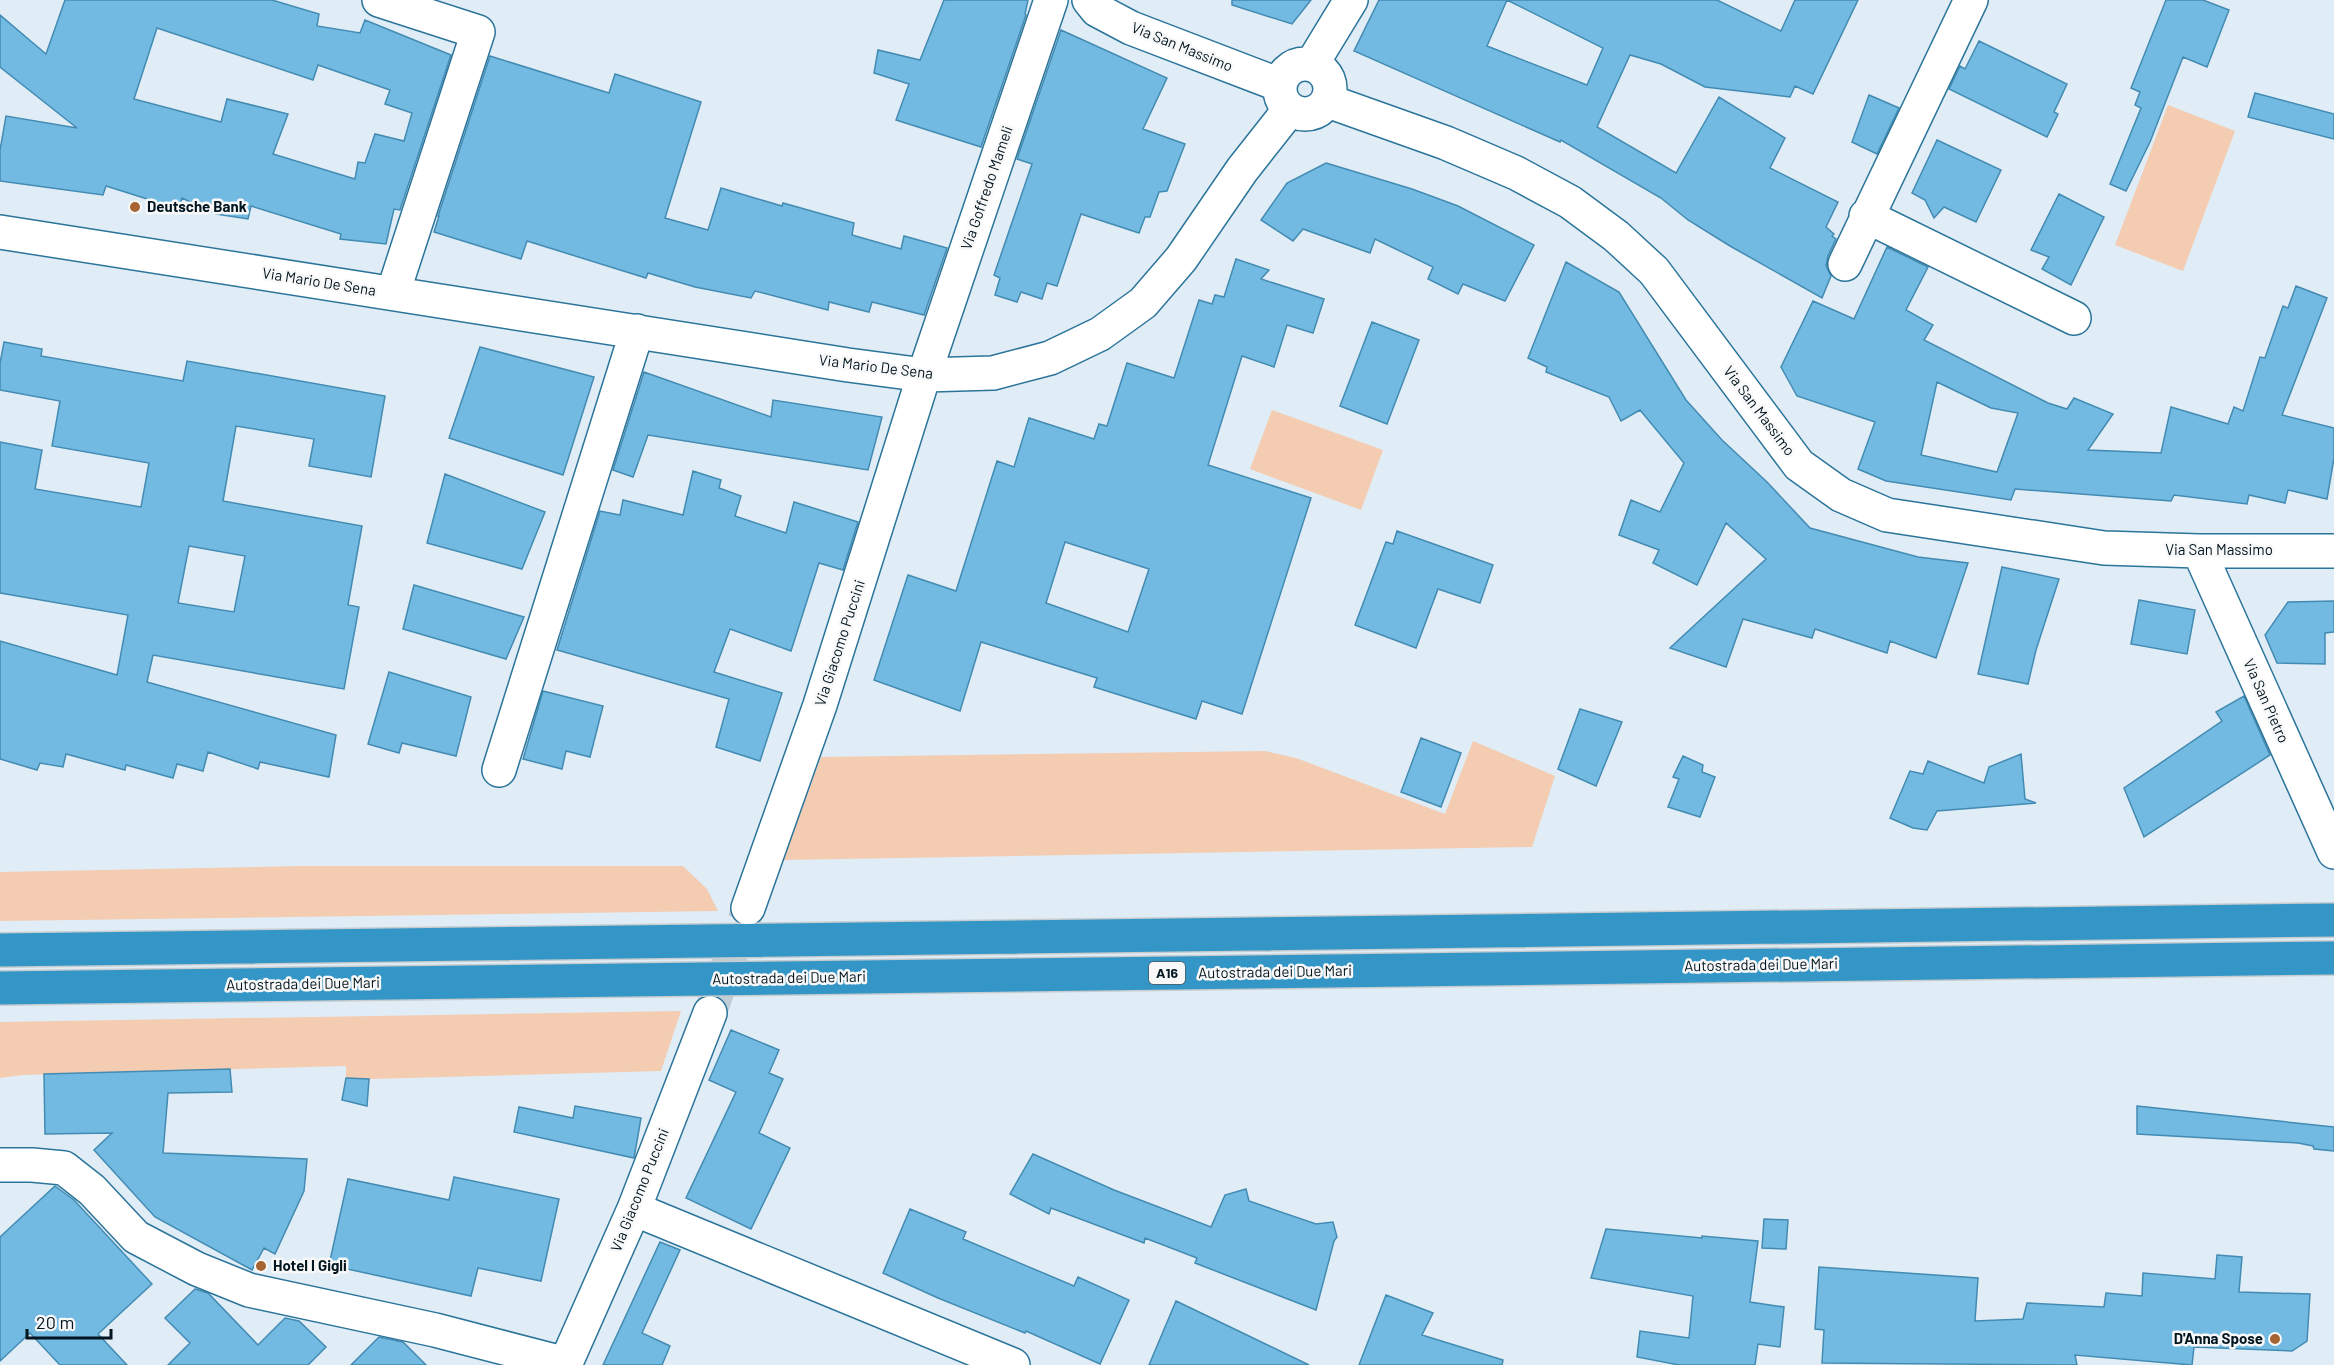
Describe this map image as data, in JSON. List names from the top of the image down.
{
  "streets": {
    "highway": ["Autostrada dei Due Mari", "A16"],
    "street": [
      "Via San Massimo",
      "Via Goffredo Mameli",
      "Via Mario De Sena",
      "Via Giacomo Puccini",
      "Via San Pietro"
    ]
  },
  "crossings": [
    ["Via San Massimo", "Via Mario De Sena"],
    ["Via San Massimo", "Via San Pietro"],
    ["Via Goffredo Mameli", "Via Mario De Sena"],
    ["Via Goffredo Mameli", "Via Giacomo Puccini"],
    ["Via Mario De Sena", "Via Giacomo Puccini"]
  ],
  "places": ["Deutsche Bank", "Hotel I Gigli", "D'Anna Spose"],
  "scale_bar": "20 m"
}
